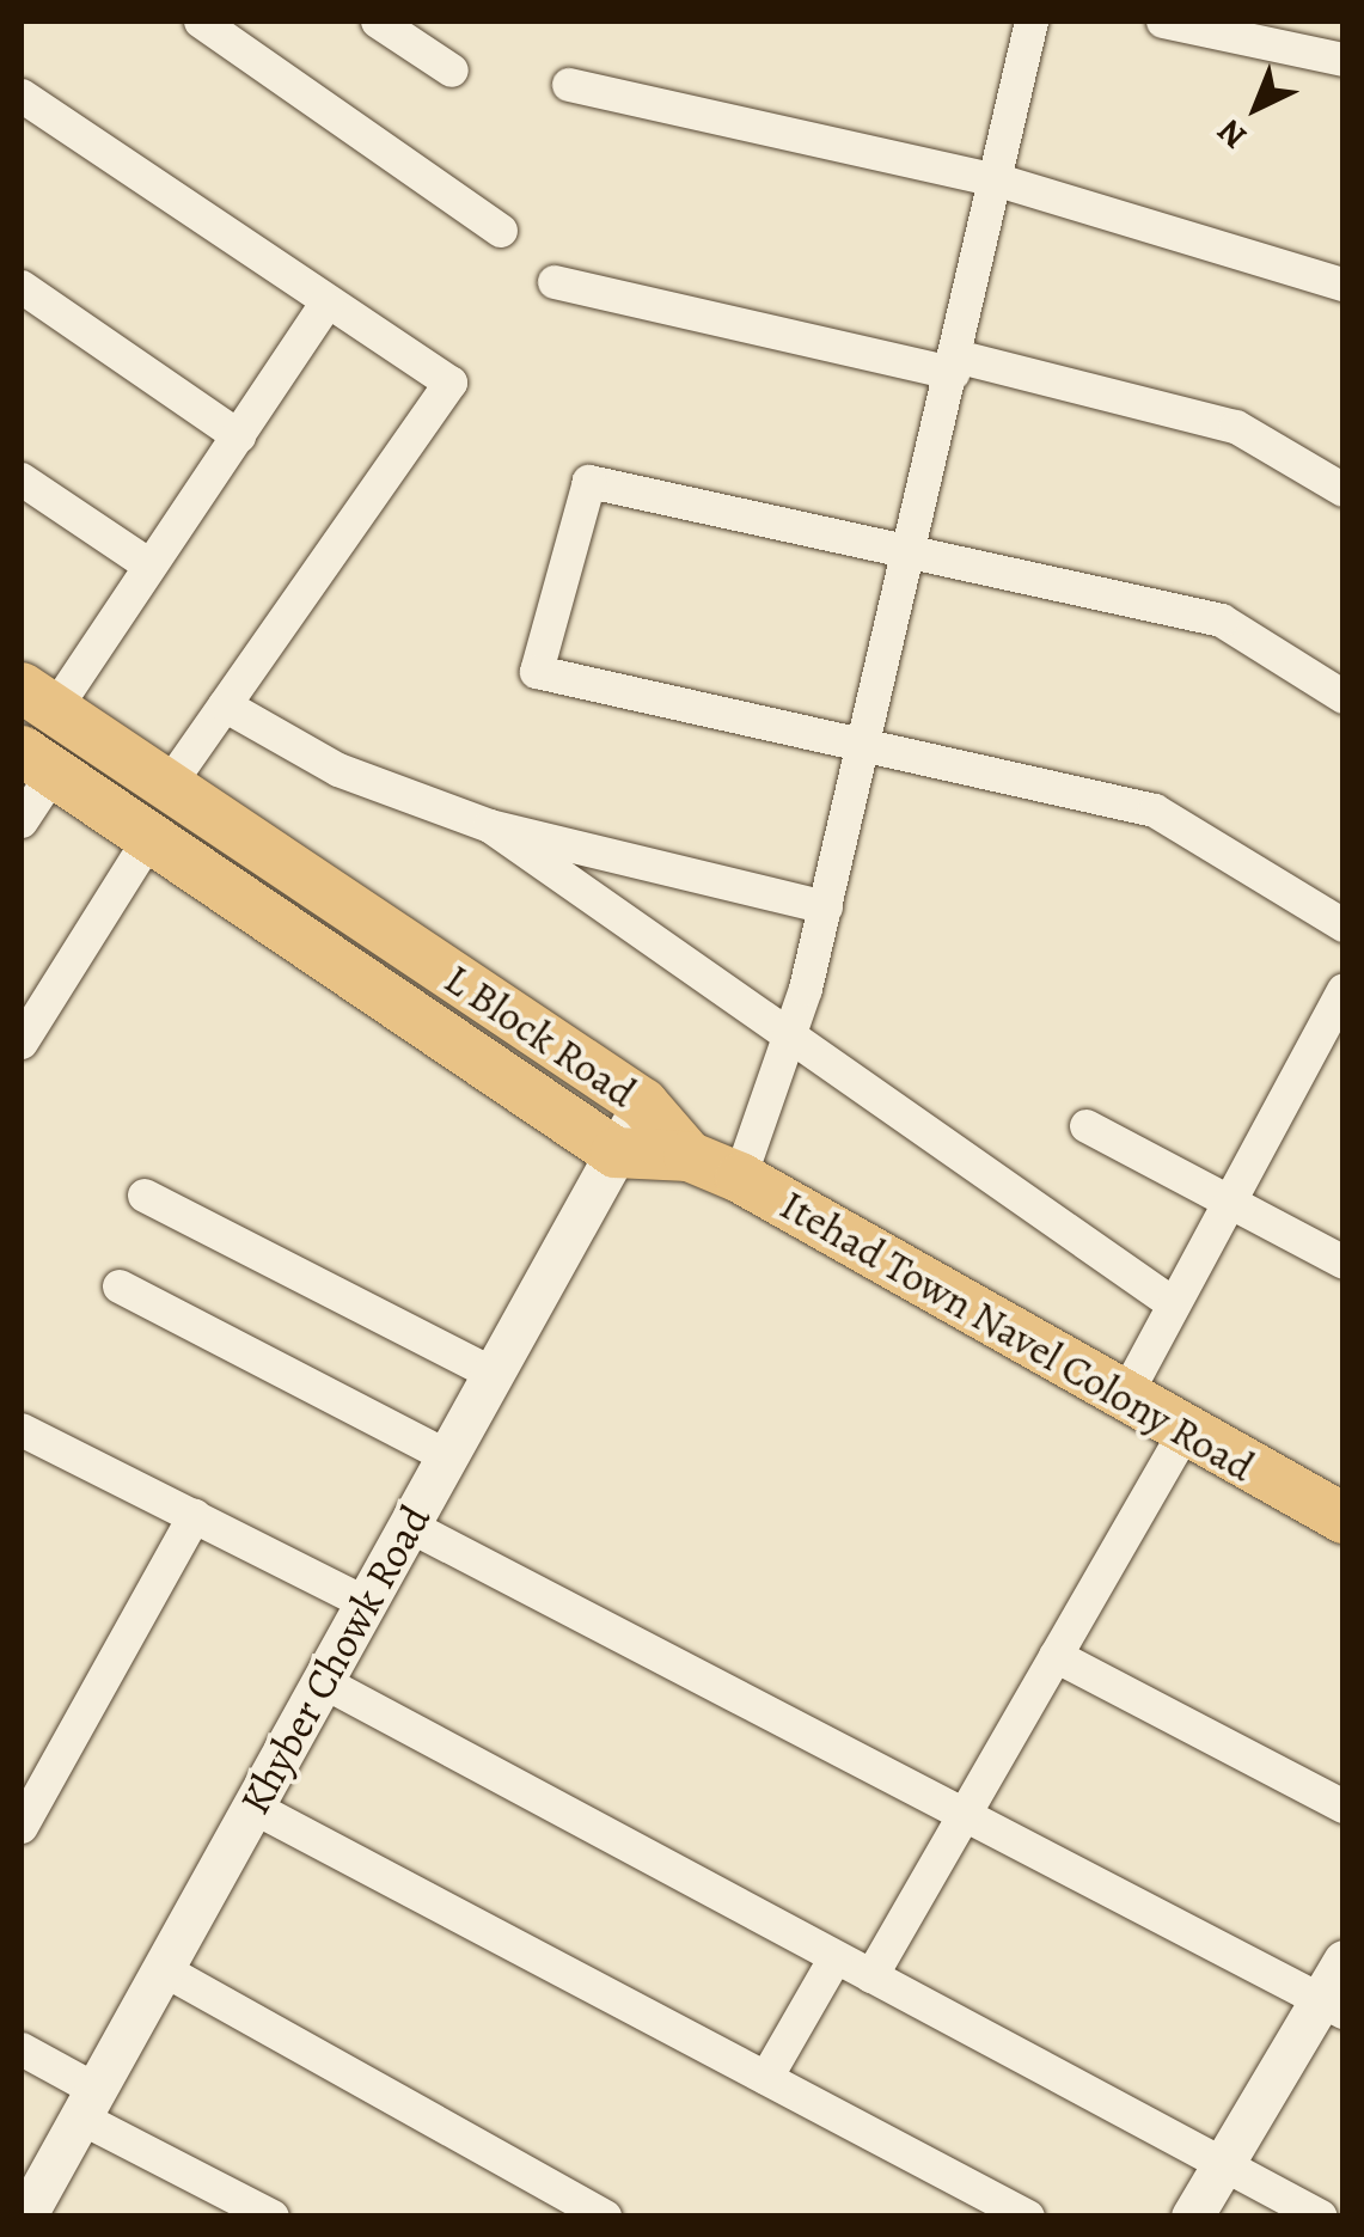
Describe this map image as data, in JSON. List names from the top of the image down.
{
  "streets": {
    "main road": ["L Block Road", "Itehad Town Navel Colony Road"],
    "street": ["Khyber Chowk Road"]
  },
  "crossings": [
    ["L Block Road", "Itehad Town Navel Colony Road"],
    ["L Block Road", "Khyber Chowk Road"]
  ],
  "north": "bottom left"
}
